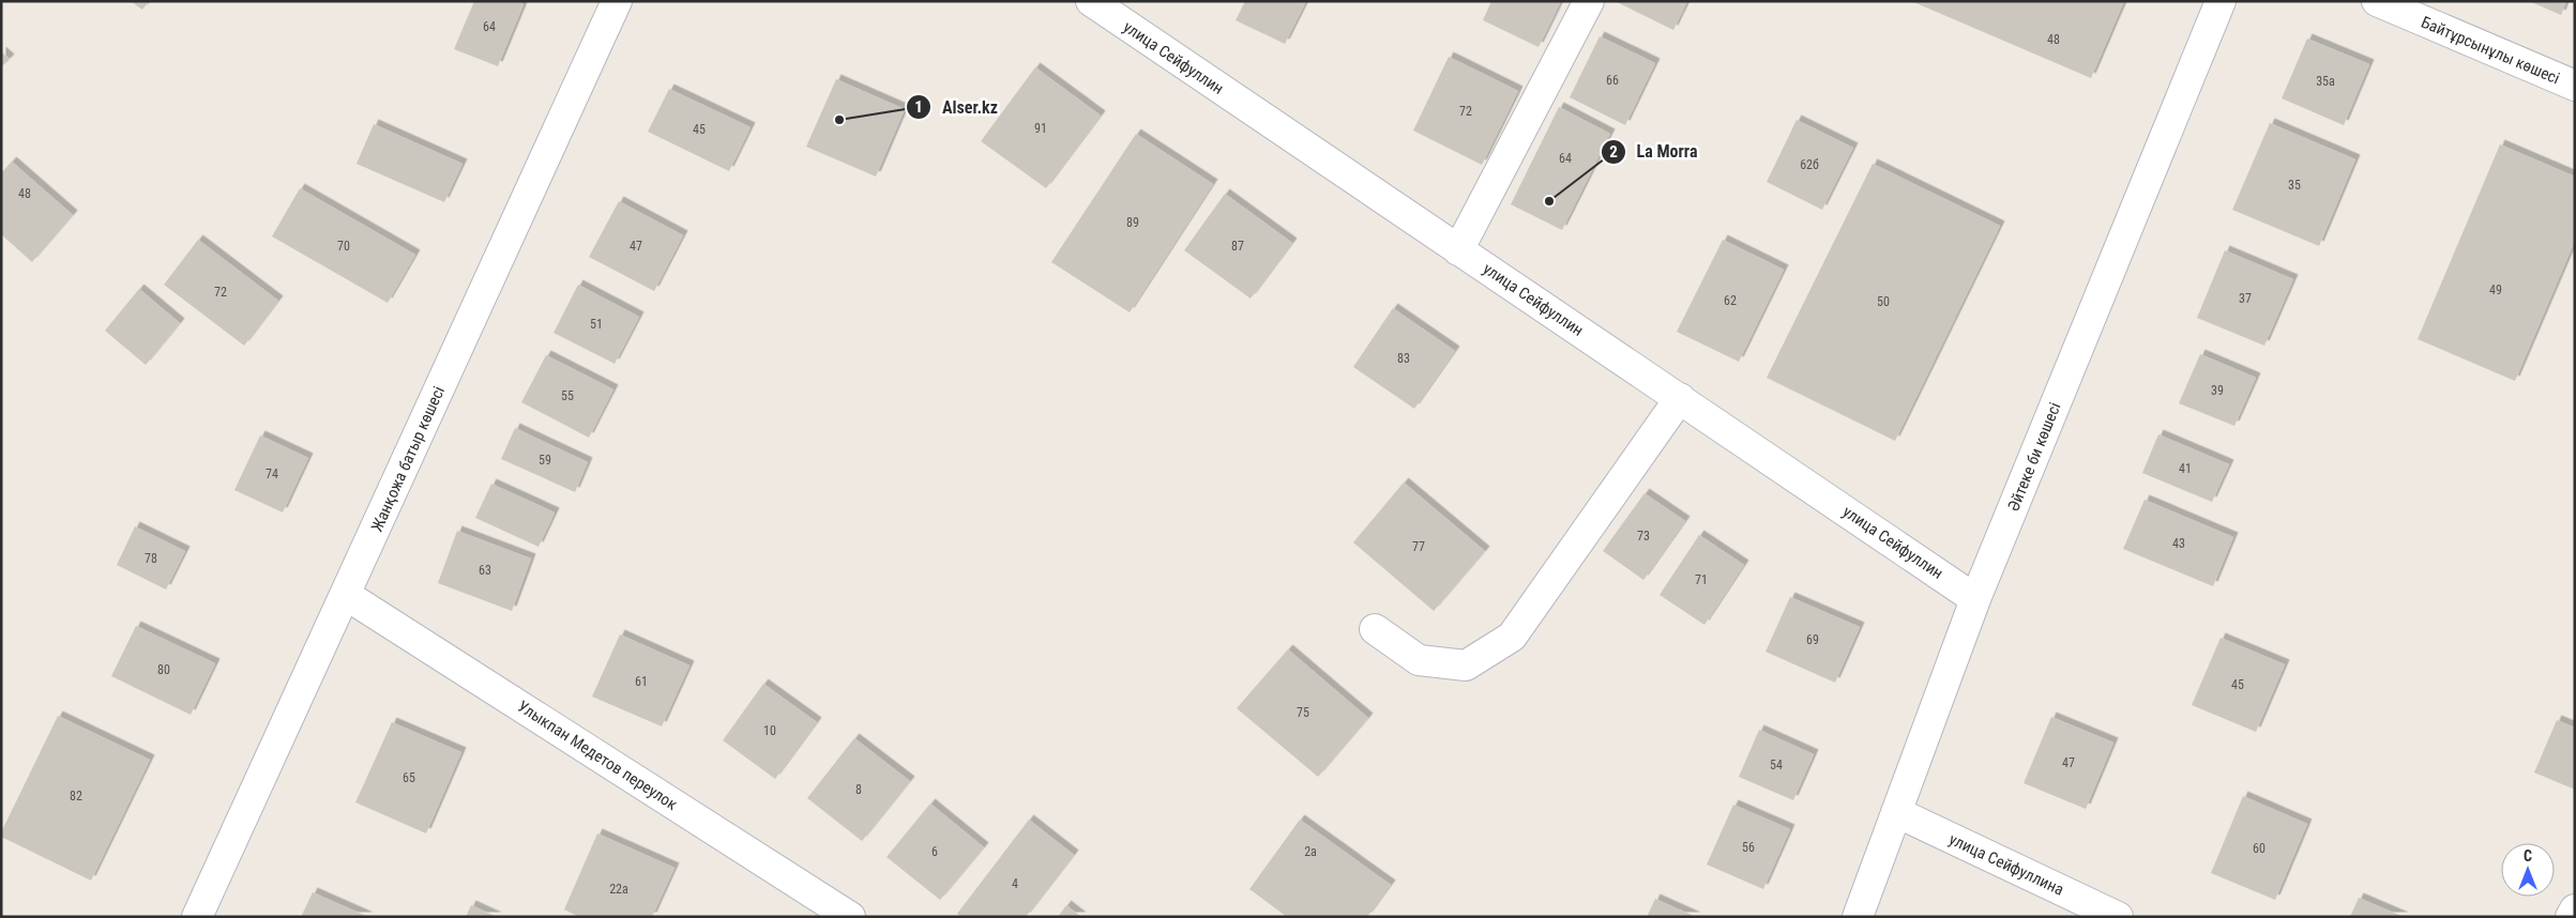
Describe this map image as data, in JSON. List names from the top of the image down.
{
  "streets": {
    "street": [
      "Байтұрсынұлы көшесі",
      "улица Сейфуллин",
      "Әйтеке би көшесі",
      "Жанқожа батыр көшесі",
      "Улыкпан Медетов переулок",
      "улица Сейфуллина"
    ]
  },
  "crossings": [
    ["улица Сейфуллин", "Әйтеке би көшесі"],
    ["Әйтеке би көшесі", "улица Сейфуллина"],
    ["Жанқожа батыр көшесі", "Улыкпан Медетов переулок"]
  ],
  "places": ["Alser.kz", "La Morra"],
  "house_numbers": [
    "64",
    "48",
    "66",
    "35а",
    "72",
    "91",
    "45",
    "64",
    "62б",
    "35",
    "48",
    "89",
    "70",
    "47",
    "87",
    "49",
    "72",
    "37",
    "62",
    "50",
    "51",
    "83",
    "39",
    "55",
    "59",
    "41",
    "74",
    "73",
    "43",
    "77",
    "78",
    "63",
    "71",
    "69",
    "80",
    "61",
    "45",
    "75",
    "10",
    "47",
    "54",
    "65",
    "8",
    "82",
    "56",
    "60",
    "6",
    "2а",
    "4",
    "22а"
  ],
  "north": "top"
}
